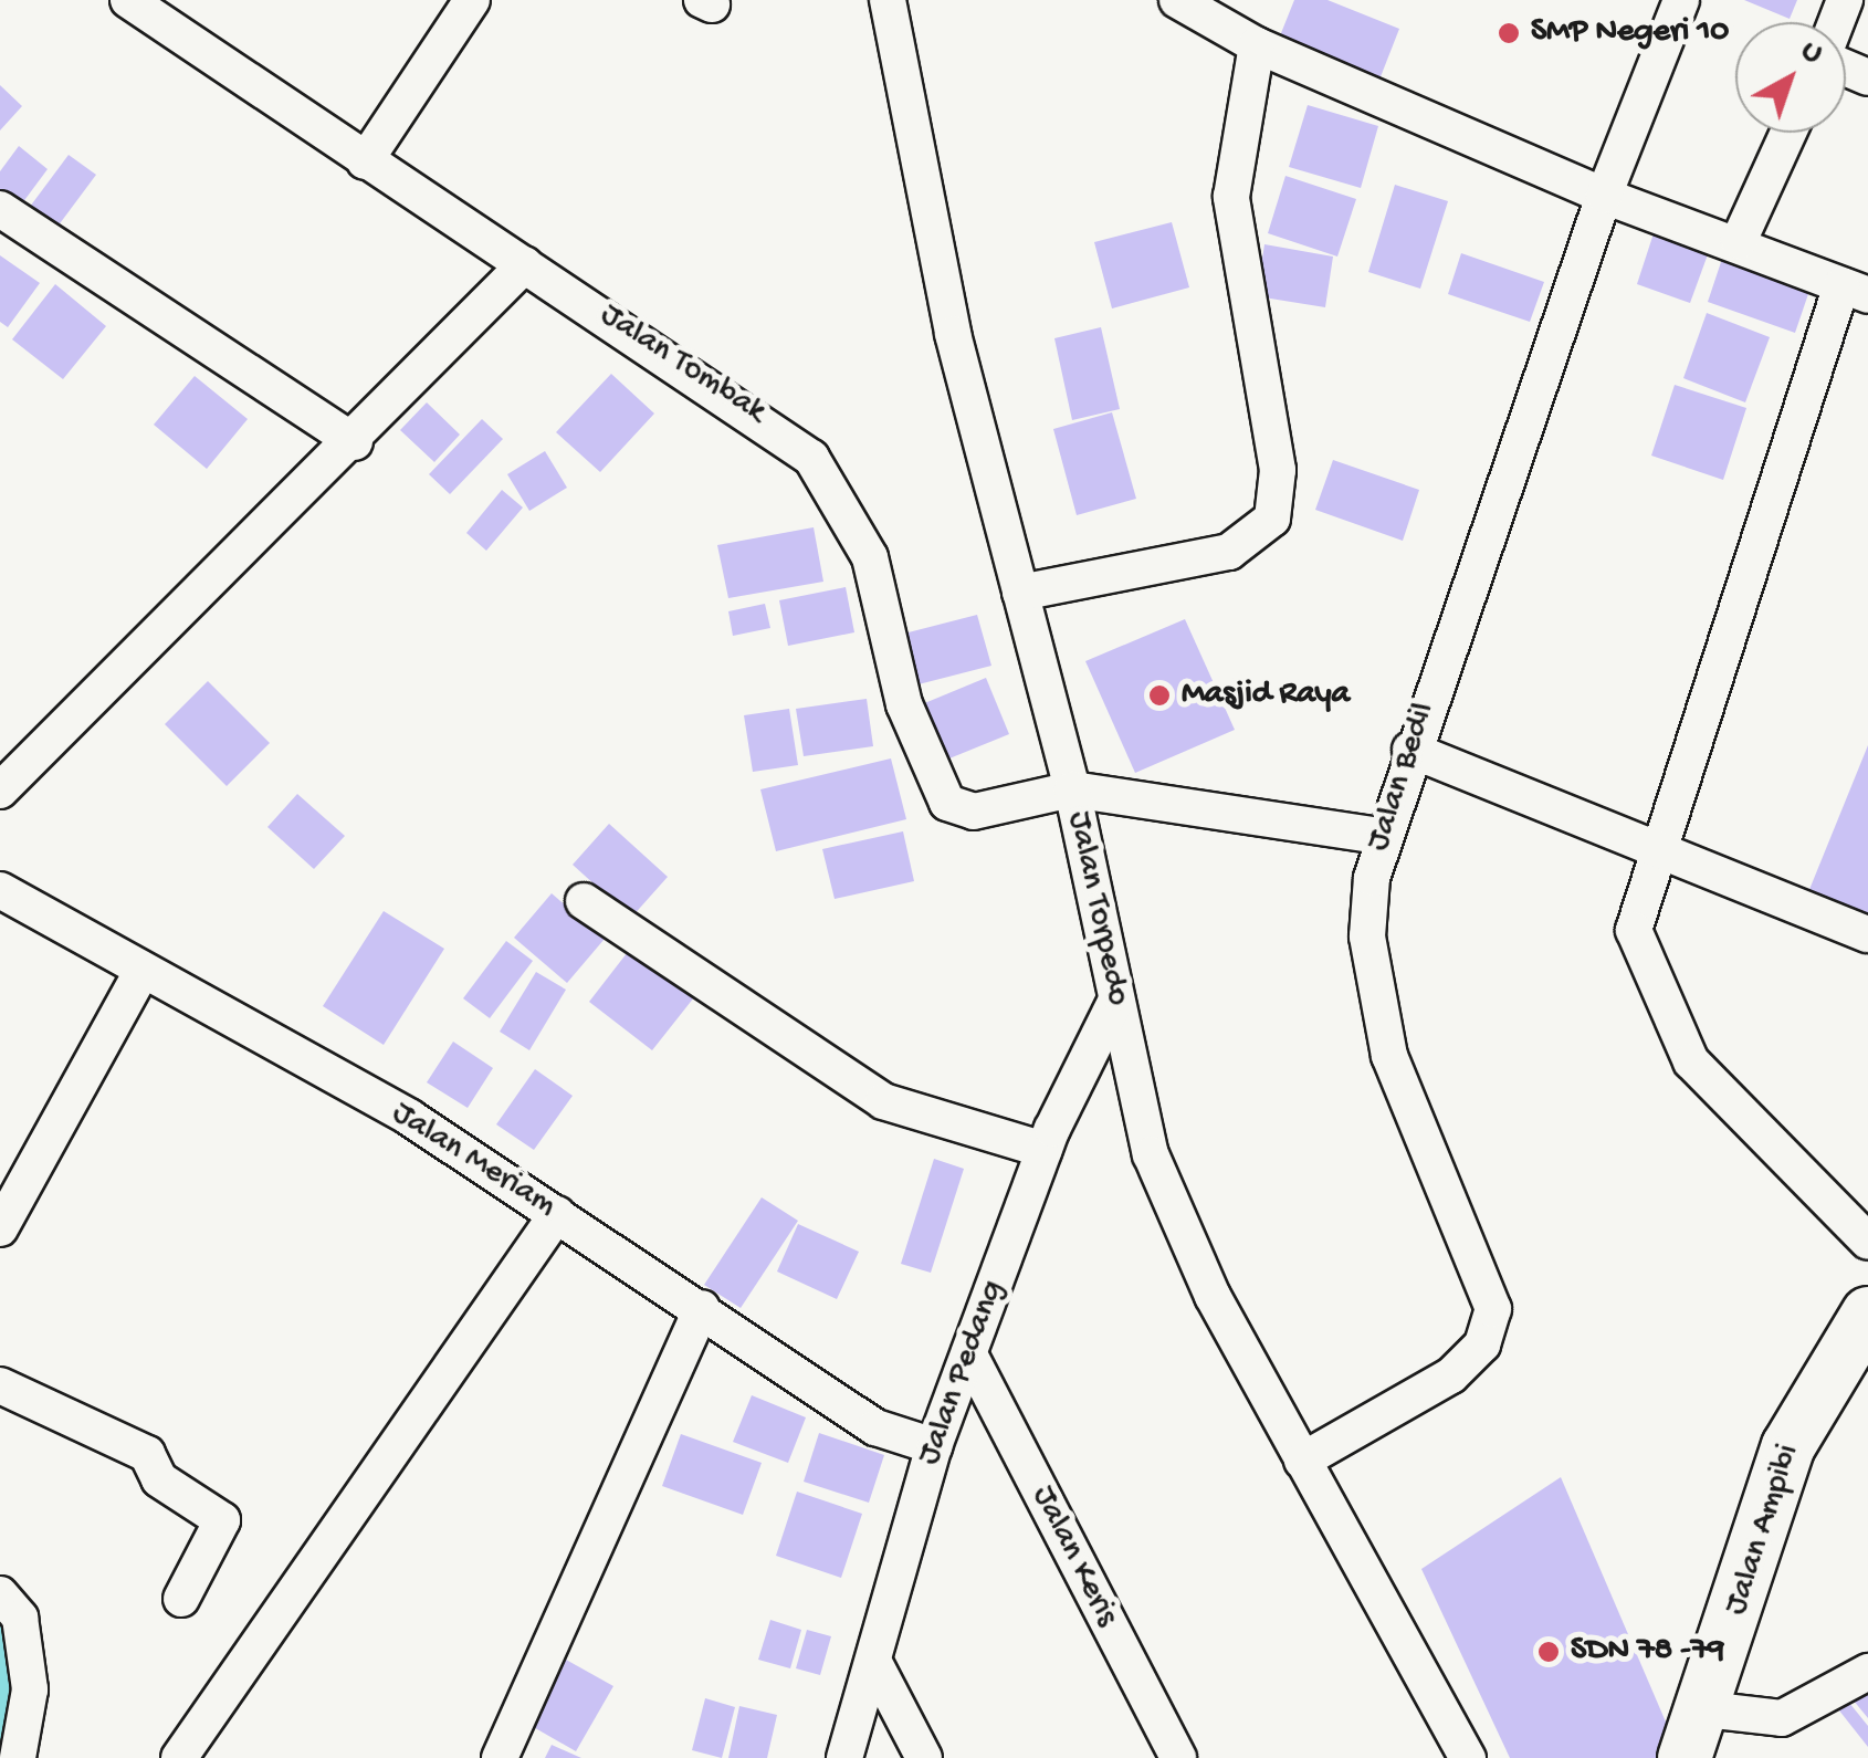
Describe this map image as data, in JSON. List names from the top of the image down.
{
  "streets": {
    "street": [
      "Jalan Tombak",
      "Jalan Bedil",
      "Jalan Torpedo",
      "Jalan Meriam",
      "Jalan Pedang",
      "Jalan Ampibi",
      "Jalan Keris"
    ]
  },
  "crossings": [
    ["Jalan Tombak", "Jalan Torpedo"],
    ["Jalan Bedil", "Jalan Torpedo"],
    ["Jalan Torpedo", "Jalan Pedang"],
    ["Jalan Meriam", "Jalan Pedang"],
    ["Jalan Pedang", "Jalan Keris"]
  ],
  "places": ["SMP Negeri 10", "Masjid Raya", "SDN 78 -79"],
  "north": "top right"
}
